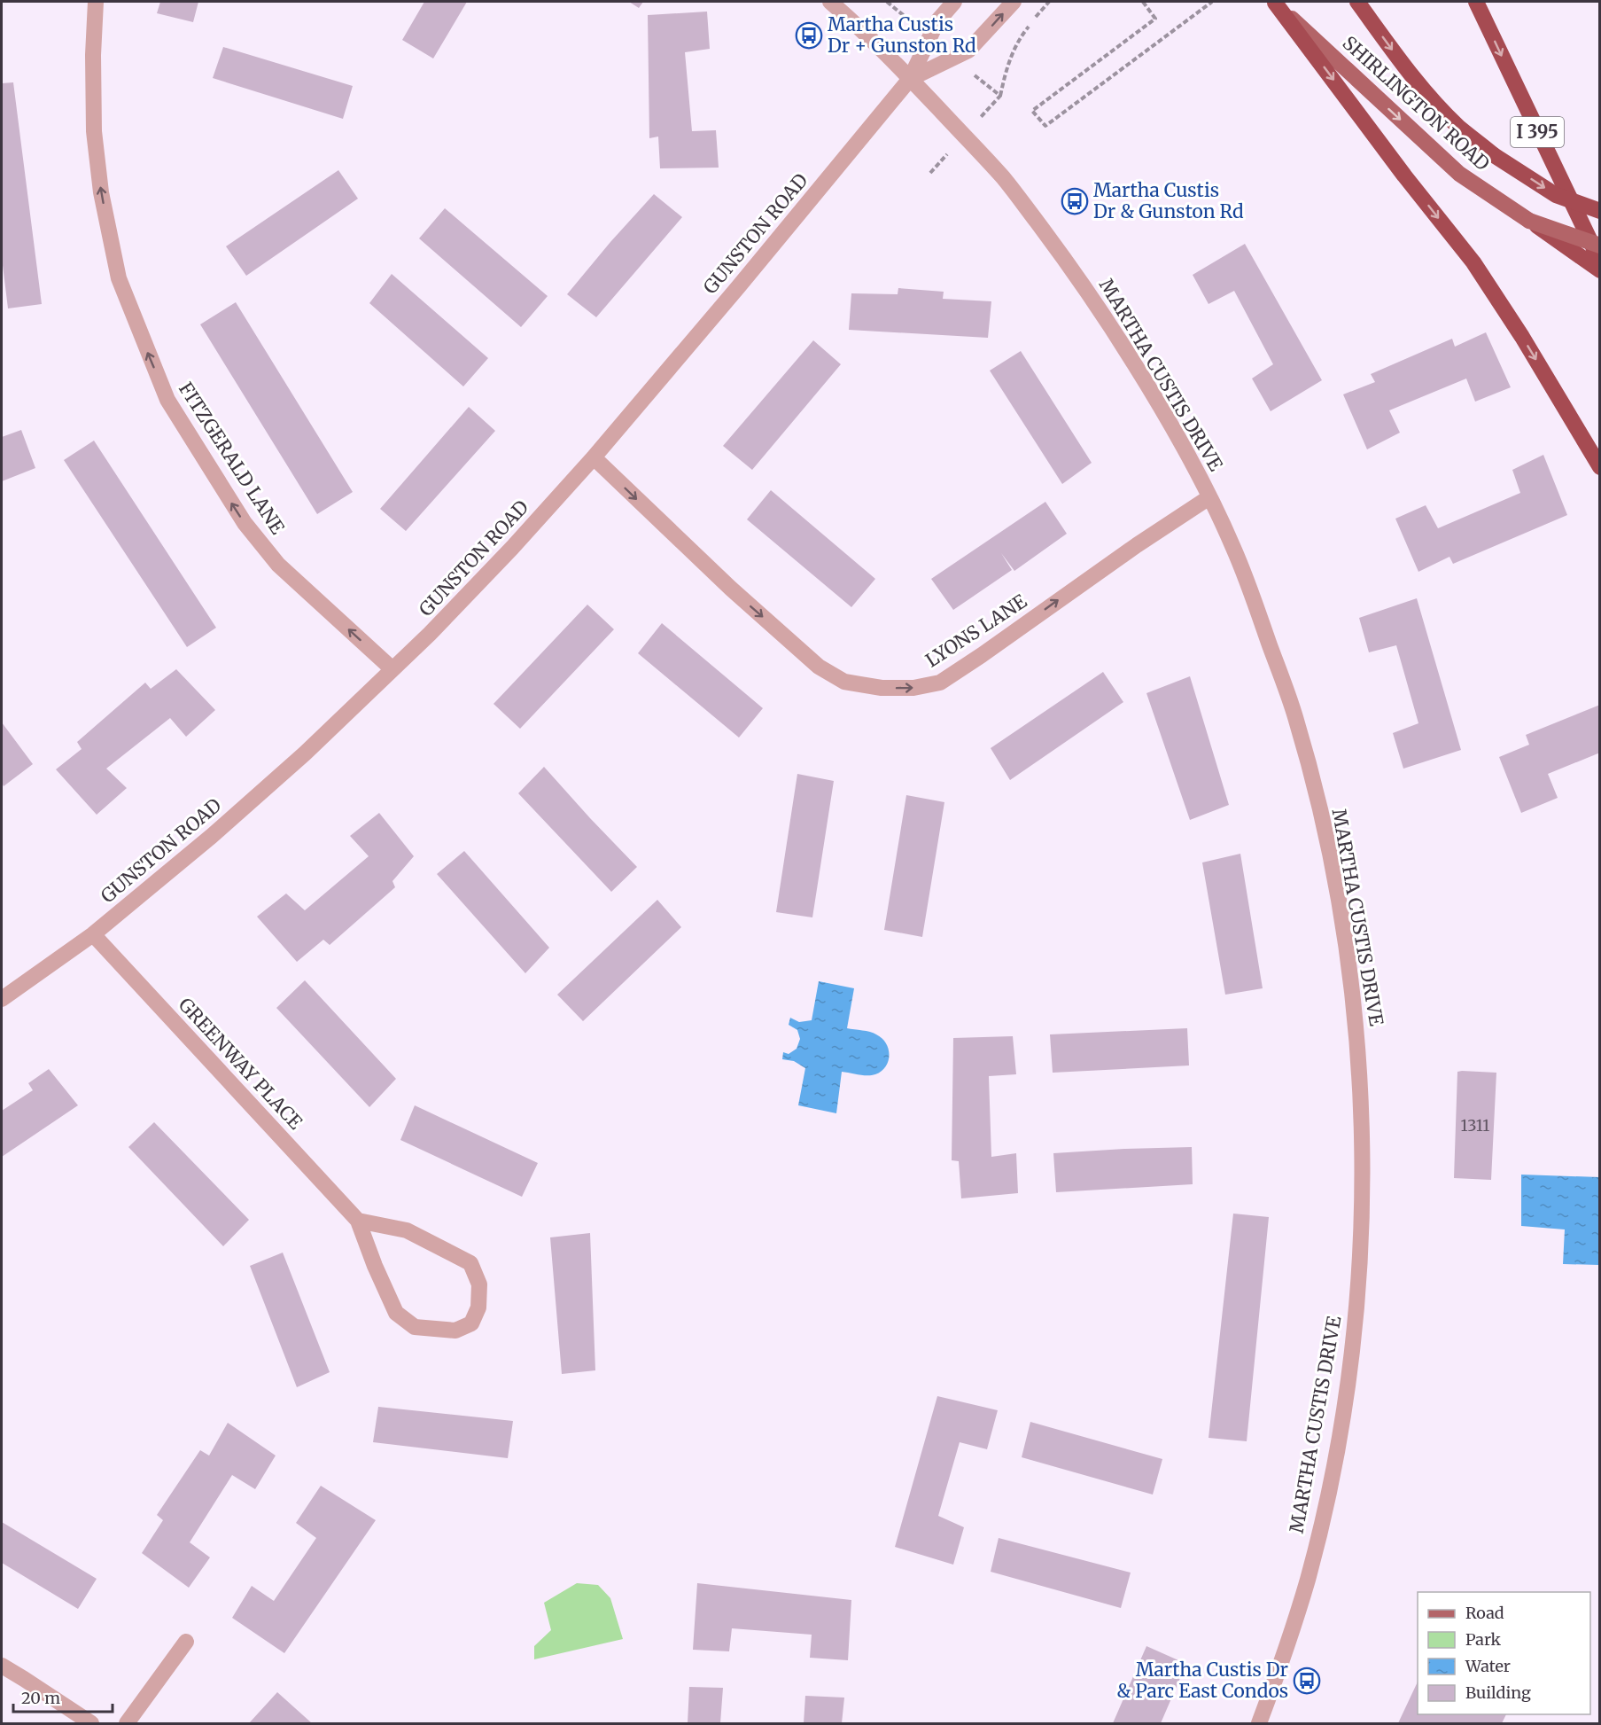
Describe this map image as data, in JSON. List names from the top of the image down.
{
  "streets": {
    "highway": ["I 395"],
    "main road": ["SHIRLINGTON ROAD"],
    "street": [
      "GUNSTON ROAD",
      "MARTHA CUSTIS DRIVE",
      "FITZGERALD LANE",
      "LYONS LANE",
      "GREENWAY PLACE"
    ]
  },
  "crossings": [
    ["GUNSTON ROAD", "MARTHA CUSTIS DRIVE"],
    ["GUNSTON ROAD", "FITZGERALD LANE"],
    ["GUNSTON ROAD", "LYONS LANE"],
    ["GUNSTON ROAD", "GREENWAY PLACE"],
    ["MARTHA CUSTIS DRIVE", "LYONS LANE"]
  ],
  "one_way": ["SHIRLINGTON ROAD", "FITZGERALD LANE", "LYONS LANE"],
  "places": {
    "bus stop": ["Martha Custis Dr + Gunston Rd", "Martha Custis Dr & Gunston Rd", "Martha Custis Dr & Parc East Condos"]
  },
  "house_numbers": ["1311"],
  "legend": [
    "Road",
    "Park",
    "Water",
    "Building"
  ],
  "scale_bar": "20 m"
}
